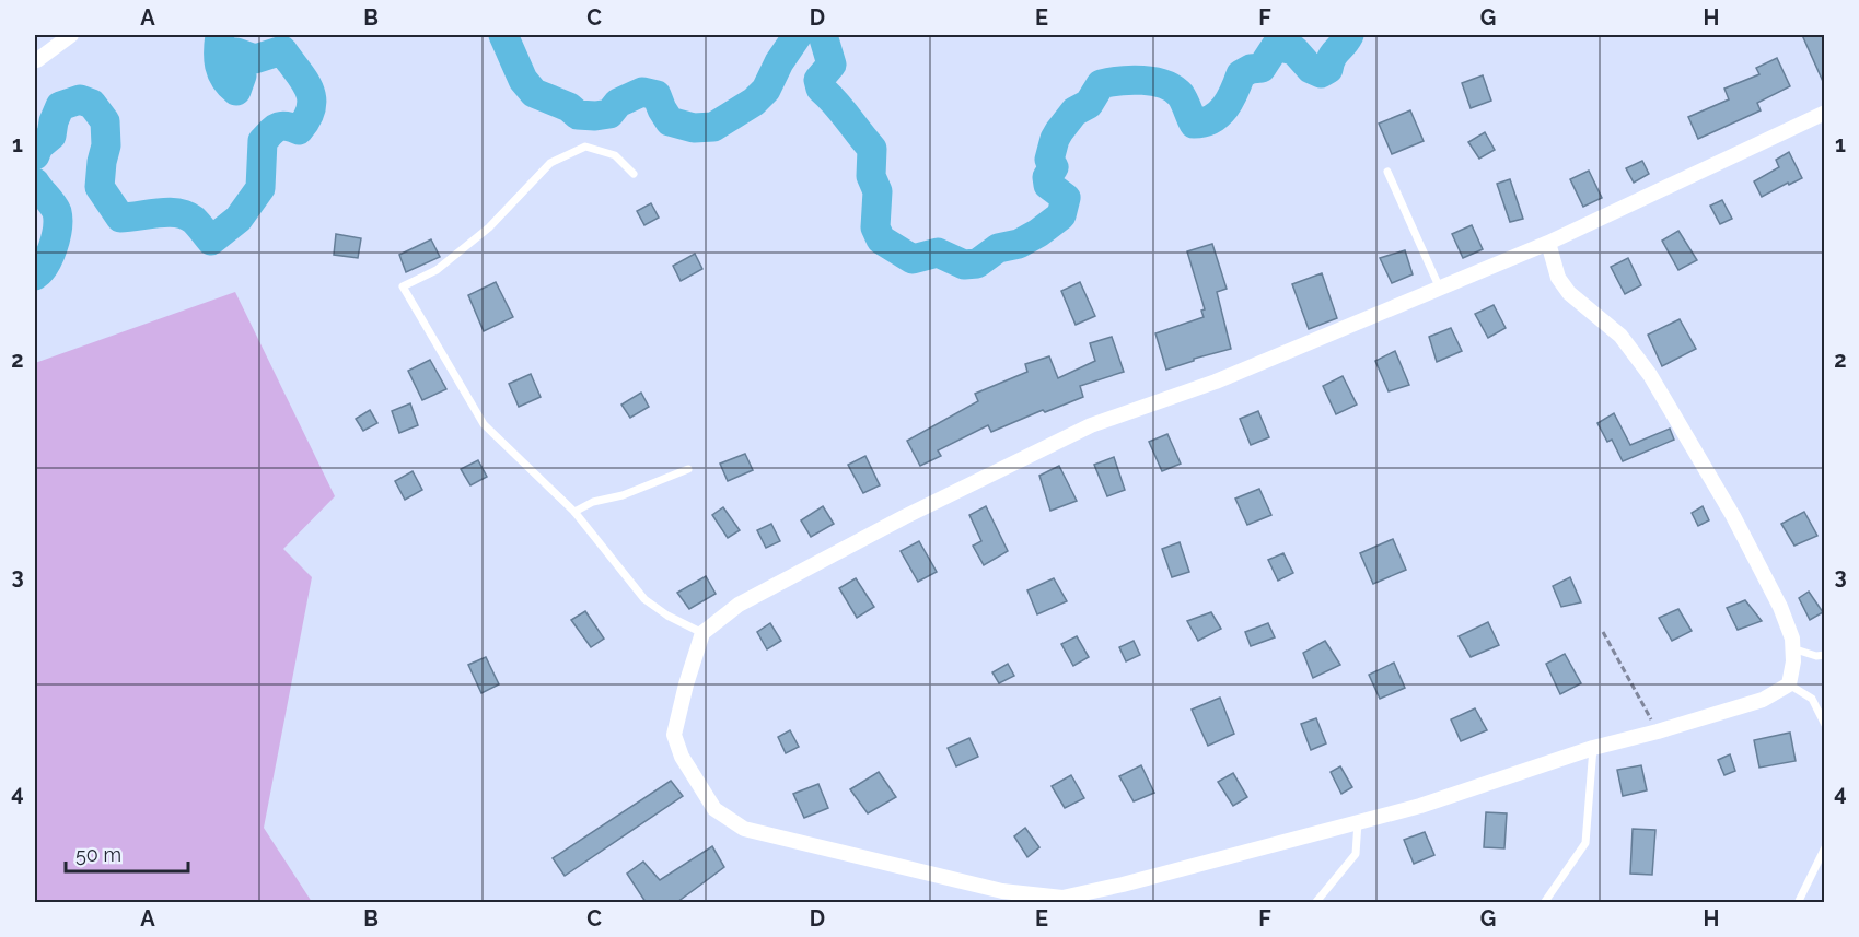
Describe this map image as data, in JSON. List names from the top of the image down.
{
  "scale_bar": "50 m",
  "grid": {
    "columns": [
      "A",
      "B",
      "C",
      "D",
      "E",
      "F",
      "G",
      "H"
    ],
    "rows": [
      "1",
      "2",
      "3",
      "4"
    ]
  }
}
